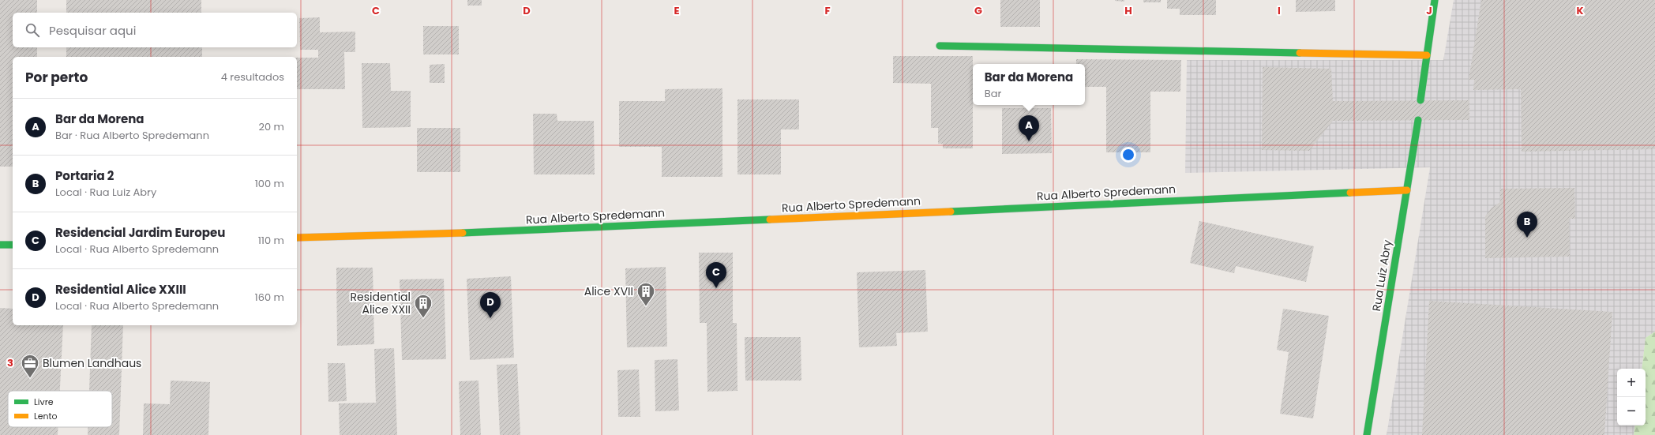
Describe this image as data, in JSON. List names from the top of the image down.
{
  "streets": {
    "street": ["Rua Alberto Spredemann", "Rua Luiz Abry"]
  },
  "crossings": [
    ["Rua Alberto Spredemann", "Rua Luiz Abry"]
  ],
  "places": {
    "building": ["Alice XVII", "Residential Alice XXII"],
    "office": ["Blumen Landhaus"]
  },
  "legend": ["Livre", "Lento"],
  "page": {
    "search": "Pesquisar aqui",
    "heading": ["Por perto", "4 resultados"],
    "popup": ["Bar da Morena", "Bar"],
    "list": [
      {
        "mark": "A",
        "name": "Bar da Morena",
        "note": "Bar · Rua Alberto Spredemann",
        "value": "20 m"
      },
      {
        "mark": "B",
        "name": "Portaria 2",
        "note": "Local · Rua Luiz Abry",
        "value": "100 m"
      },
      {
        "mark": "C",
        "name": "Residencial Jardim Europeu",
        "note": "Local · Rua Alberto Spredemann",
        "value": "110 m"
      },
      {
        "mark": "D",
        "name": "Residential Alice XXIII",
        "note": "Local · Rua Alberto Spredemann",
        "value": "160 m"
      }
    ],
    "pins": [
      "A",
      "B",
      "C",
      "D"
    ],
    "map_buttons": ["+", "−"]
  },
  "grid": {
    "columns": [
      "C",
      "D",
      "E",
      "F",
      "G",
      "H",
      "I",
      "J",
      "K"
    ],
    "rows": ["3"]
  }
}
